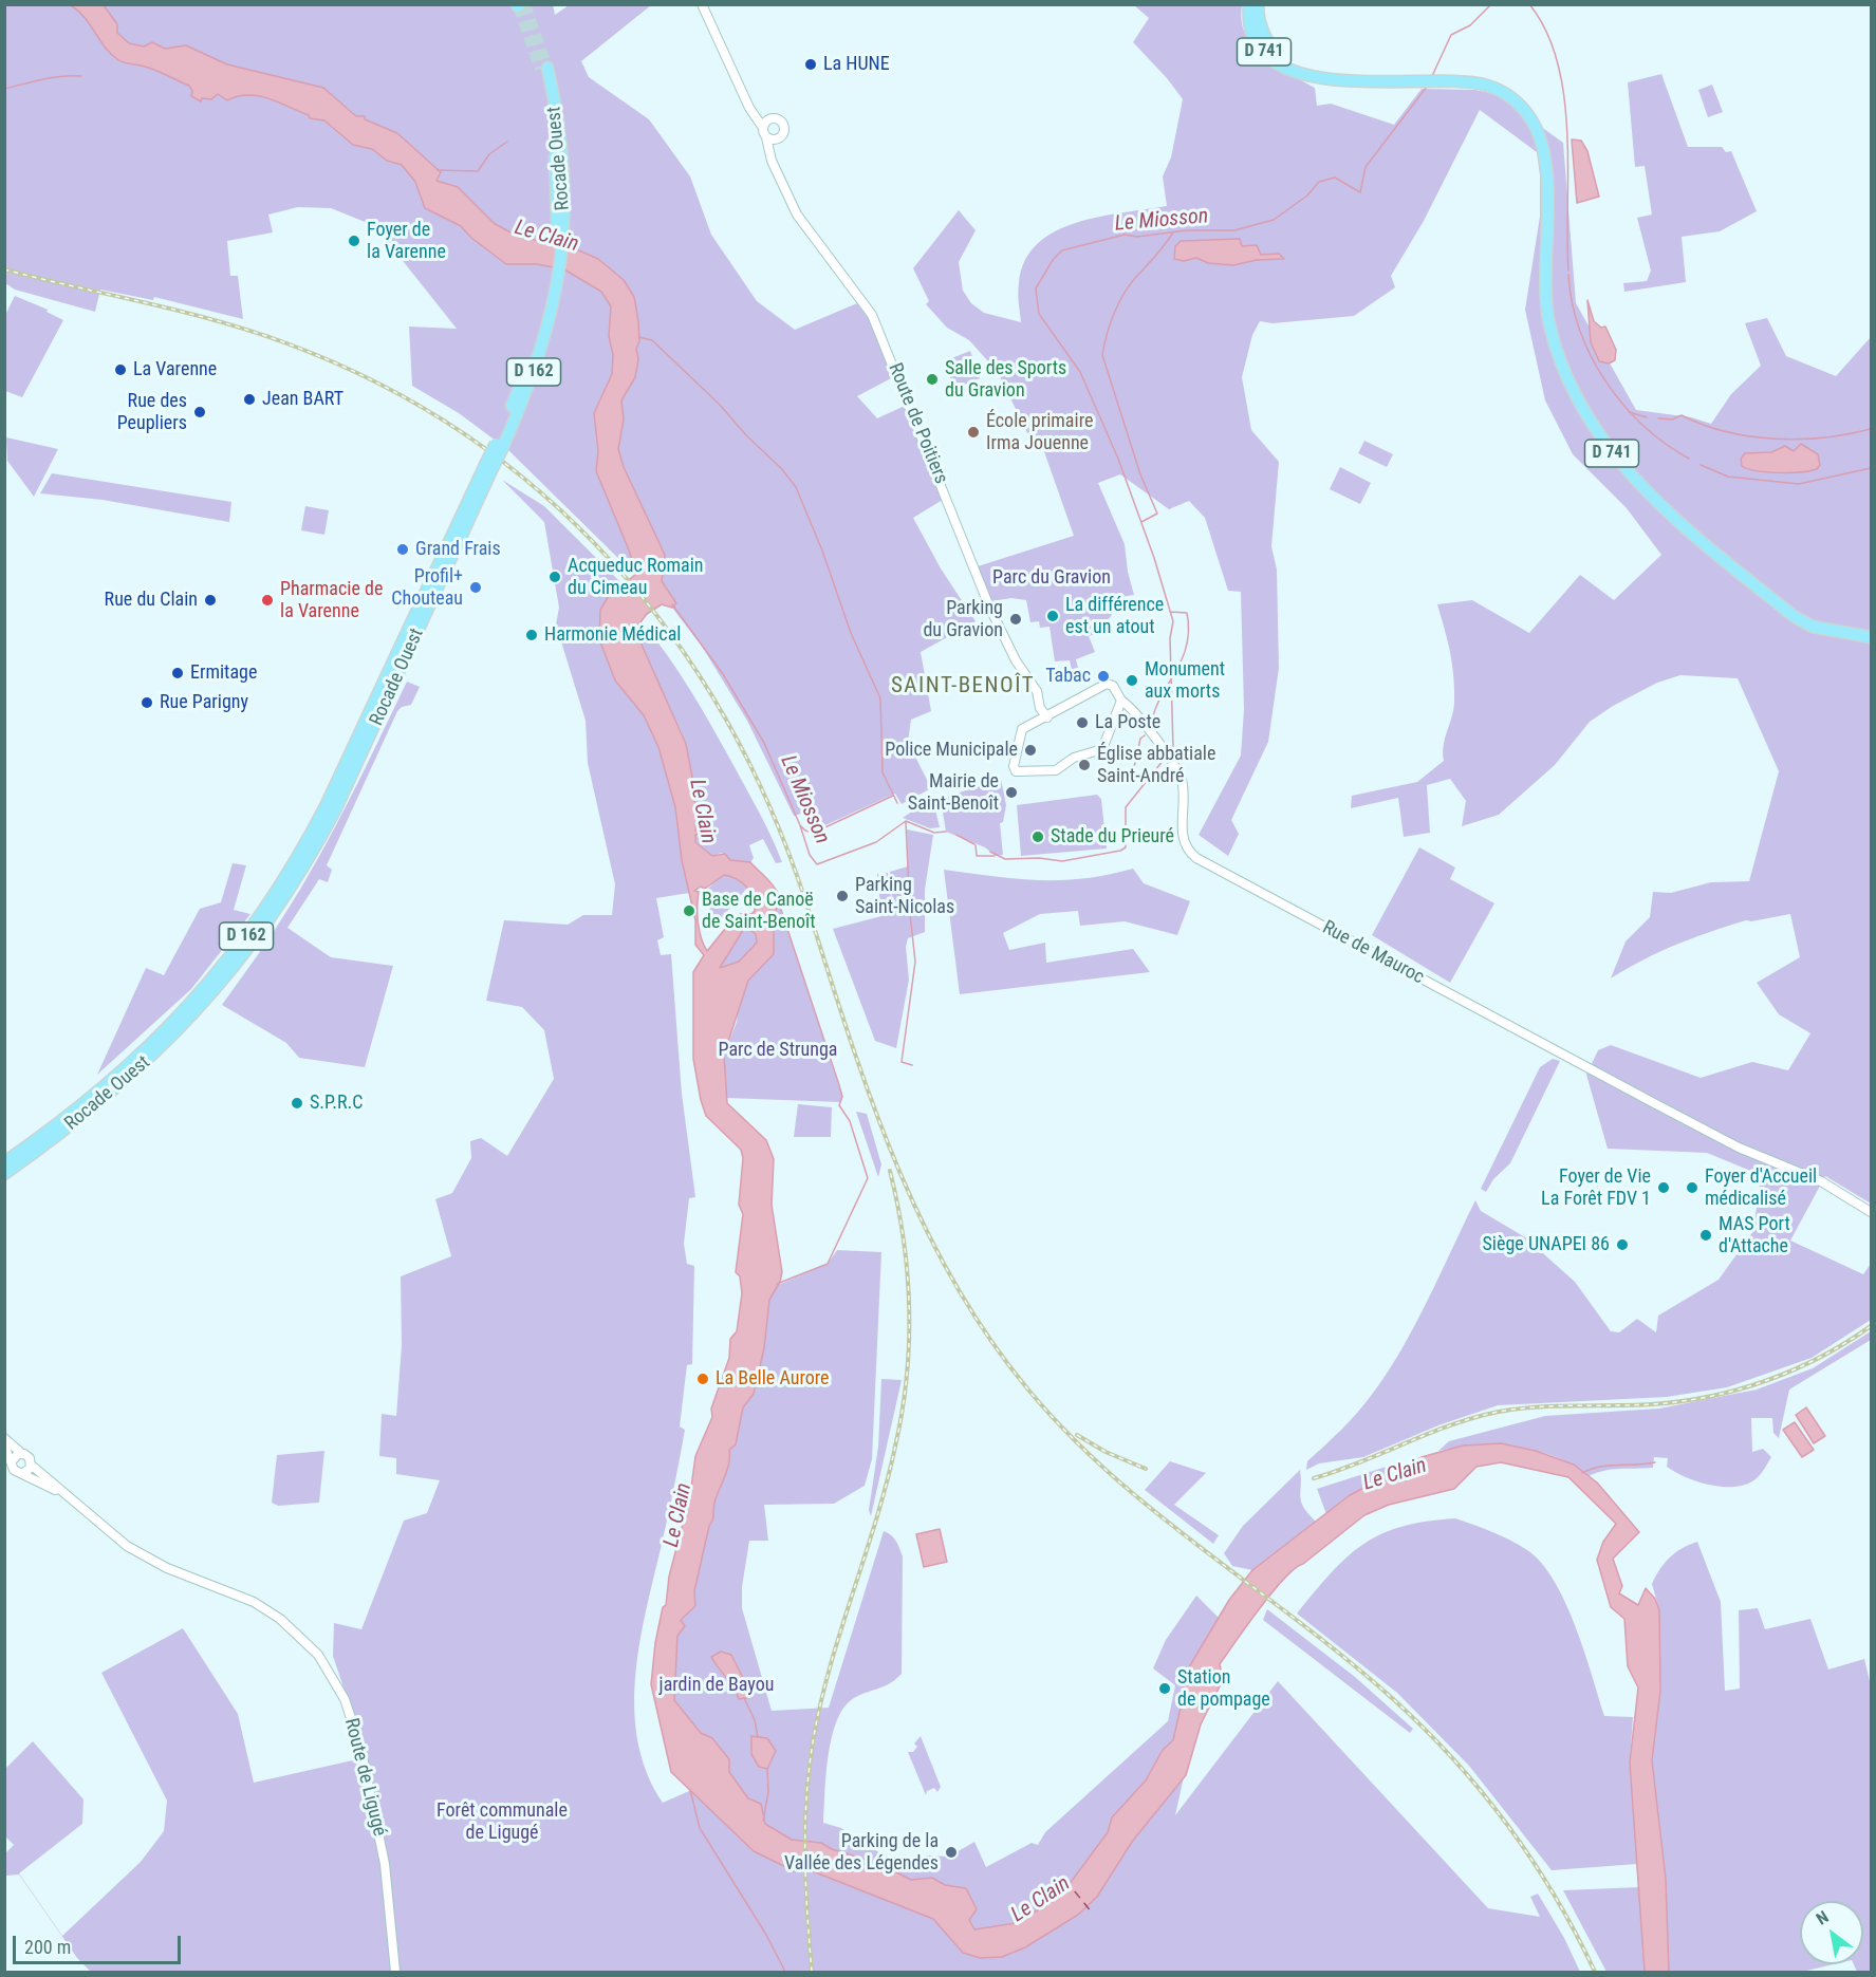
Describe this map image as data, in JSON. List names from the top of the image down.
{
  "streets": {
    "main road": ["D 741", "Rocade Ouest", "D 162"],
    "street": ["Route de Poitiers", "Rue de Mauroc", "Route de Ligugé"]
  },
  "crossings": [
    ["Route de Poitiers", "Rue de Mauroc"]
  ],
  "districts": ["SAINT-BENOÎT"],
  "water": ["Le Miosson", "Le Clain"],
  "parks": [
    "Parc du Gravion",
    "Parc de Strunga",
    "jardin de Bayou",
    "Forêt communale de Ligugé"
  ],
  "places": [
    "La HUNE",
    "Foyer de la Varenne",
    "La Varenne",
    "Salle des Sports du Gravion",
    "Jean BART",
    "Rue des Peupliers",
    "École primaire Irma Jouenne",
    "Grand Frais",
    "Acqueduc Romain du Cimeau",
    "Profil+ Chouteau",
    "Rue du Clain",
    "Pharmacie de la Varenne",
    "La différence est un atout",
    "Parking du Gravion",
    "Harmonie Médical",
    "Ermitage",
    "Tabac",
    "Monument aux morts",
    "Rue Parigny",
    "La Poste",
    "Police Municipale",
    "Église abbatiale Saint-André",
    "Mairie de Saint-Benoît",
    "Stade du Prieuré",
    "Parking Saint-Nicolas",
    "Base de Canoë de Saint-Benoît",
    "S.P.R.C",
    "Foyer de Vie La Forêt FDV 1",
    "Foyer d'Accueil médicalisé",
    "MAS Port d'Attache",
    "Siège UNAPEI 86",
    "La Belle Aurore",
    "Station de pompage",
    "Parking de la Vallée des Légendes"
  ],
  "scale_bar": "200 m",
  "north": "top left"
}
